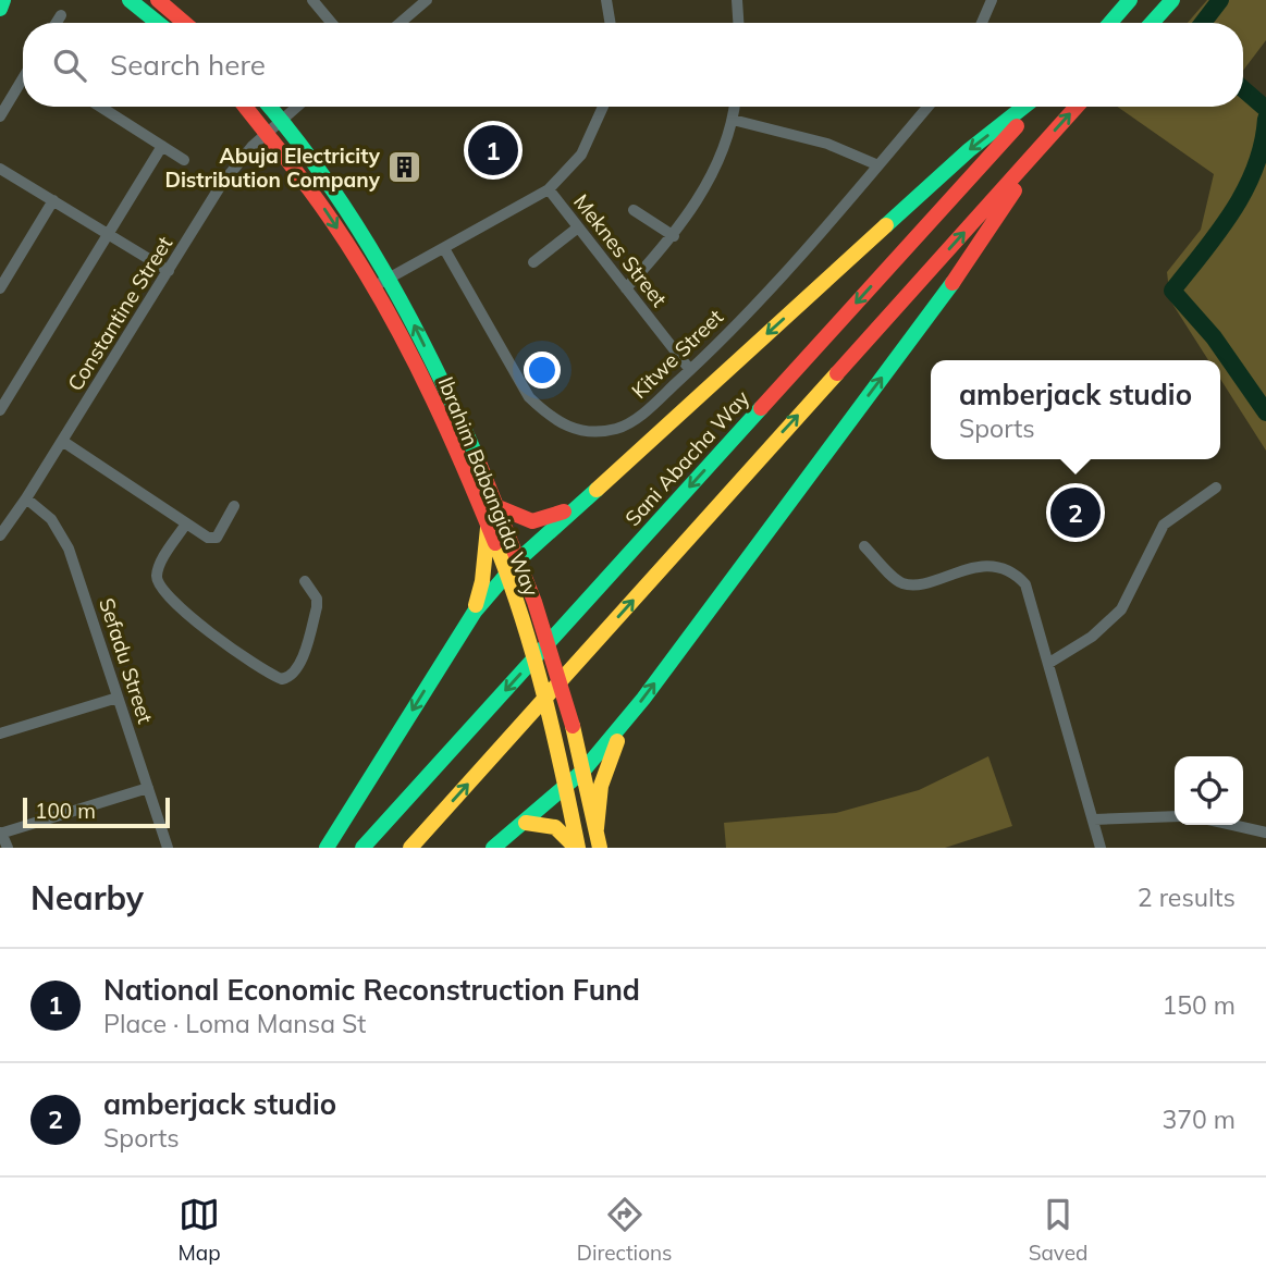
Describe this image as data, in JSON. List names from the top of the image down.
{
  "streets": {
    "main road": ["Sani Abacha Way", "Ibrahim Babangida Way"],
    "street": [
      "Meknes Street",
      "Constantine Street",
      "Kitwe Street",
      "Sefadu Street"
    ]
  },
  "crossings": [
    ["Meknes Street", "Kitwe Street"],
    ["Constantine Street", "Ibrahim Babangida Way"],
    ["Constantine Street", "Sefadu Street"]
  ],
  "places": {
    "building": ["Abuja Electricity Distribution Company"]
  },
  "scale_bar": "100 m",
  "page": {
    "search": "Search here",
    "pins": ["1", "2"],
    "popup": ["amberjack studio", "Sports"],
    "scale": "100 m",
    "heading": ["Nearby", "2 results"],
    "list": [
      {
        "mark": "1",
        "name": "National Economic Reconstruction Fund",
        "note": "Place · Loma Mansa St",
        "value": "150 m"
      },
      {
        "mark": "2",
        "name": "amberjack studio",
        "note": "Sports",
        "value": "370 m"
      }
    ],
    "nav": ["Map", "Directions", "Saved"]
  }
}
